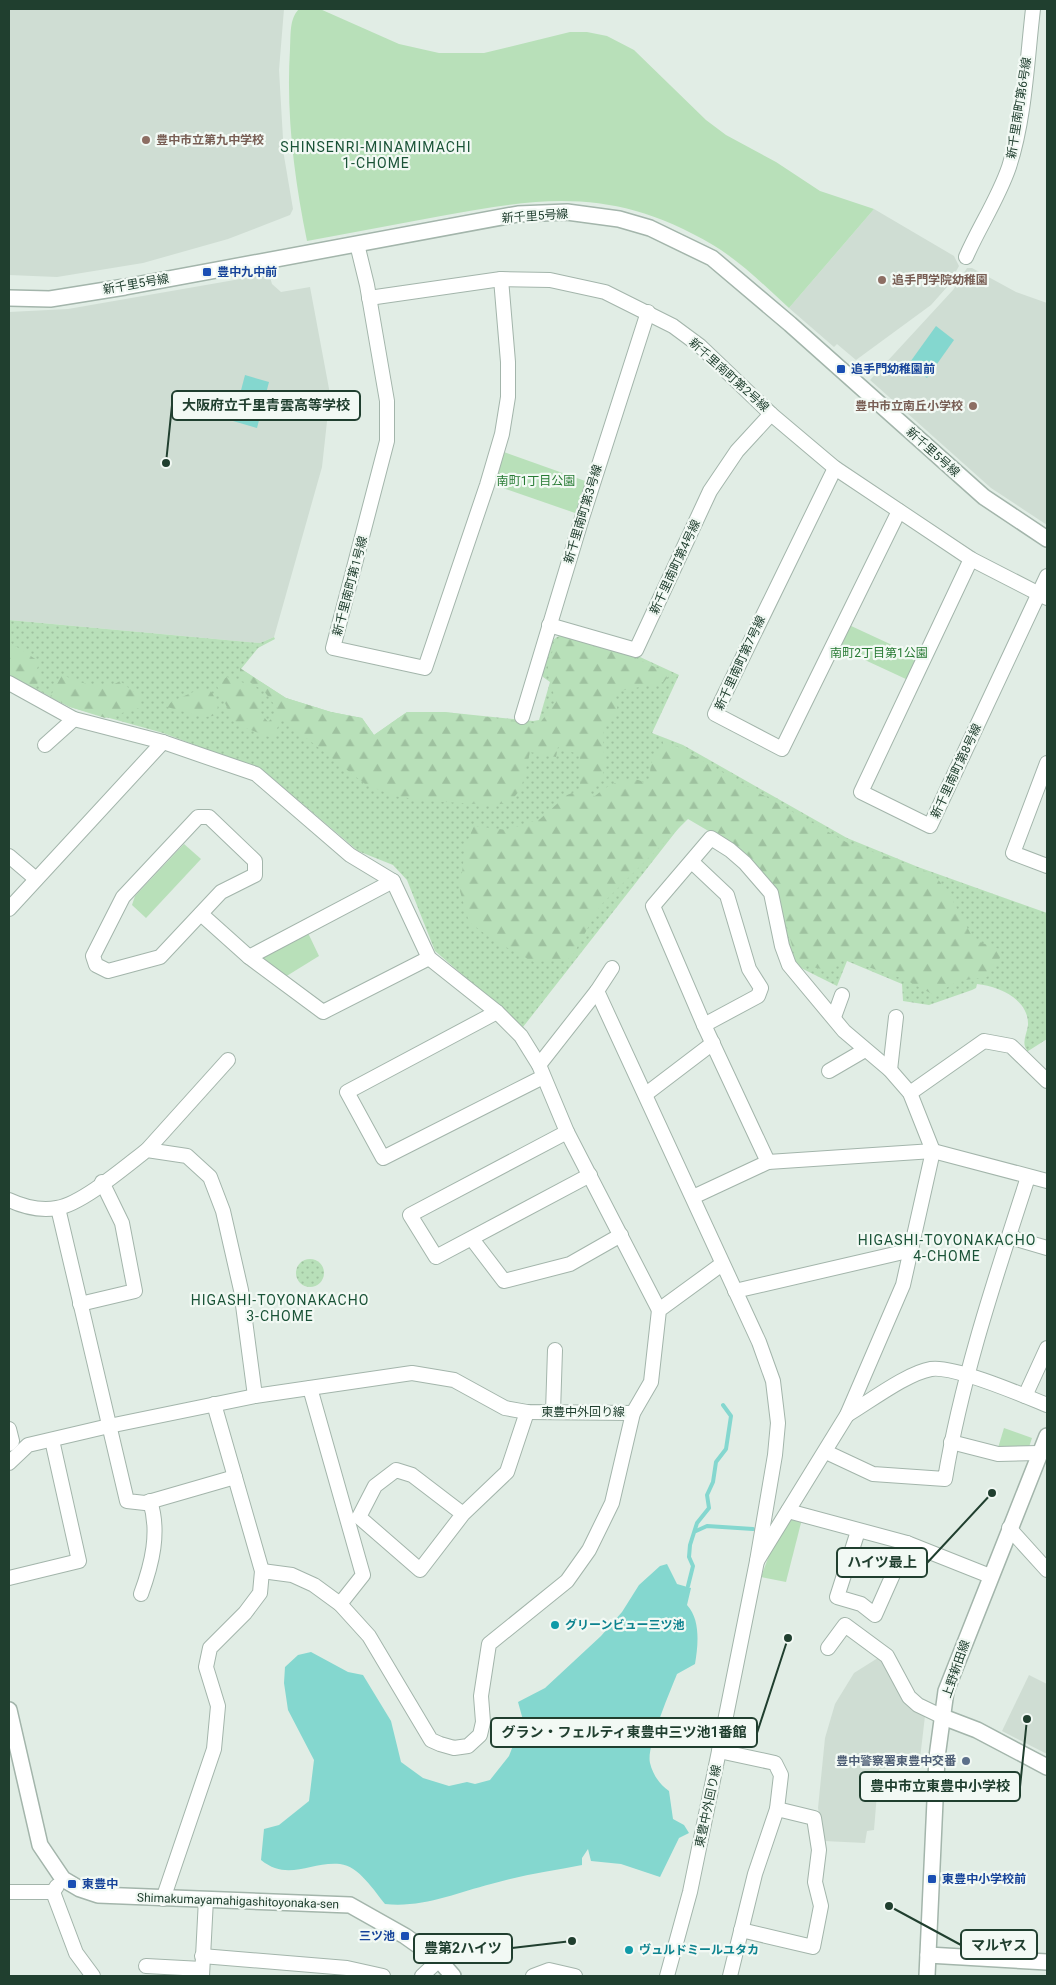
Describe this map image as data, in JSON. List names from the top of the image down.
{
  "streets": {
    "street": [
      "新千里南町第6号線",
      "新千里5号線",
      "新千里南町第2号線",
      "新千里南町第3号線",
      "新千里南町第4号線",
      "新千里南町第1号線",
      "新千里南町第7号線",
      "新千里南町第8号線",
      "東豊中外回り線",
      "上野新田線",
      "Shimakumayamahigashitoyonaka-sen"
    ]
  },
  "crossings": [
    ["新千里5号線", "新千里南町第1号線"],
    ["新千里南町第2号線", "新千里南町第3号線"],
    ["新千里南町第2号線", "新千里南町第4号線"],
    ["新千里南町第2号線", "新千里南町第1号線"],
    ["新千里南町第2号線", "新千里南町第7号線"],
    ["新千里南町第2号線", "新千里南町第8号線"],
    ["新千里南町第3号線", "新千里南町第4号線"]
  ],
  "districts": ["SHINSENRI-MINAMIMACHI 1-CHOME", "HIGASHI-TOYONAKACHO 4-CHOME", "HIGASHI-TOYONAKACHO 3-CHOME"],
  "parks": ["南町1丁目公園", "南町2丁目第1公園"],
  "places": {
    "other": [
      "豊中市立第九中学校",
      "追手門学院幼稚園",
      "豊中市立南丘小学校",
      "大阪府立千里青雲高等学校",
      "ハイツ最上",
      "グリーンビュー三ツ池",
      "グラン・フェルティ東豊中三ツ池1番館",
      "豊中市立東豊中小学校",
      "豊中警察署東豊中交番",
      "マルヤス",
      "豊第2ハイツ",
      "ヴュルドミールユタカ"
    ],
    "transit": [
      "豊中九中前",
      "追手門幼稚園前",
      "東豊中小学校前",
      "東豊中",
      "三ツ池"
    ]
  }
}
